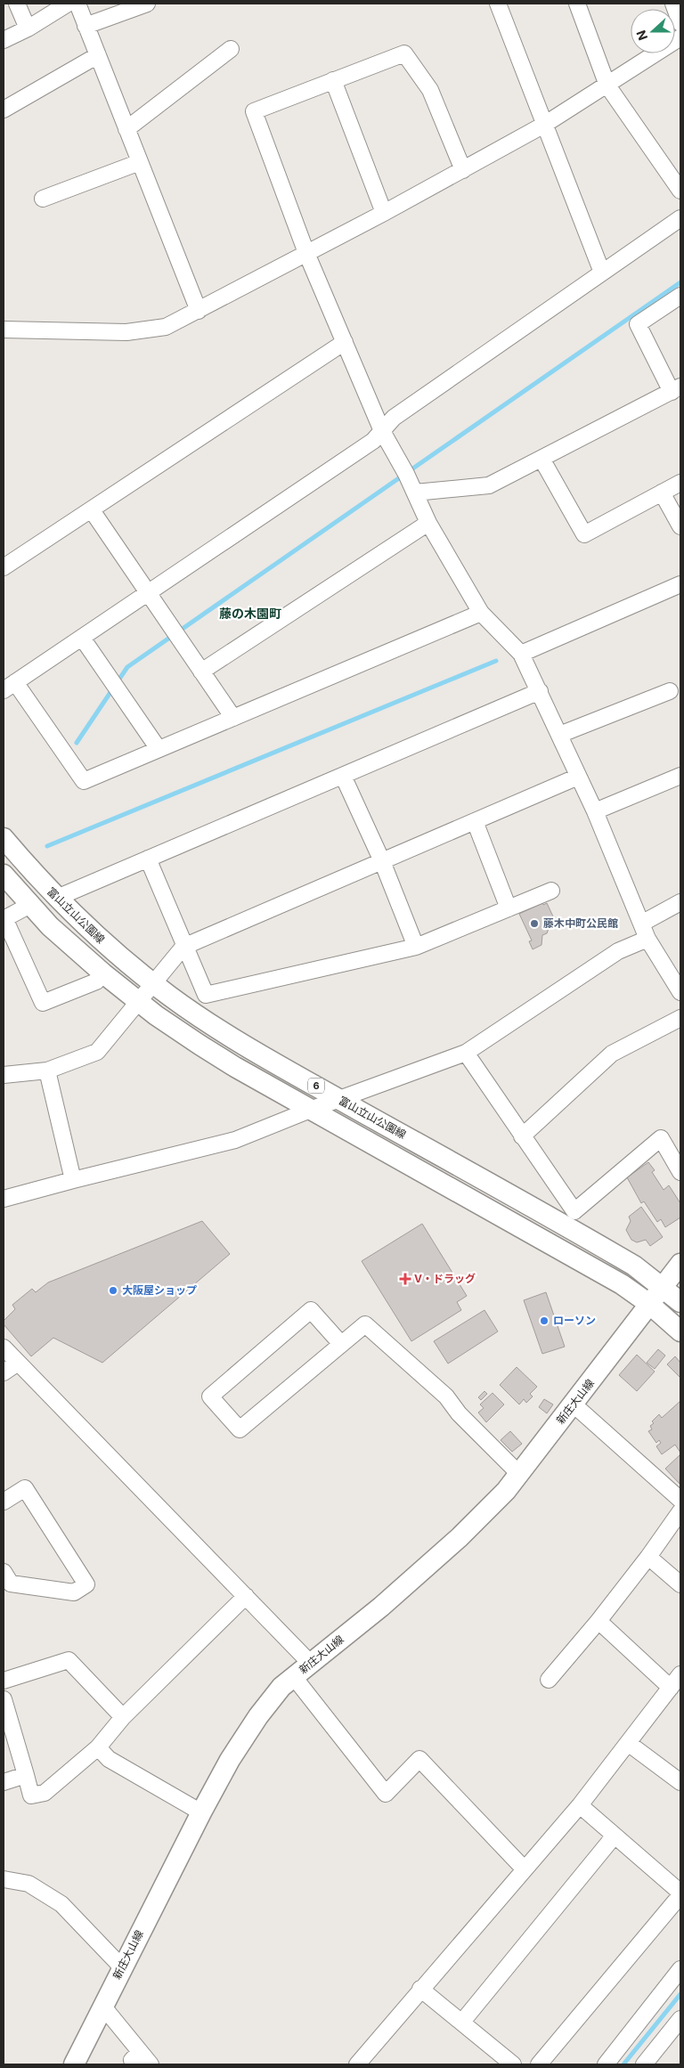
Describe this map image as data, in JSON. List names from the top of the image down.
{
  "streets": {
    "main road": ["富山立山公園線", "6", "新庄大山線"]
  },
  "crossings": [
    ["富山立山公園線", "新庄大山線"]
  ],
  "districts": ["藤の木園町"],
  "places": {
    "other": ["藤木中町公民館", "大阪屋ショップ", "ローソン"],
    "health": ["V・ドラッグ"]
  },
  "north": "left"
}
